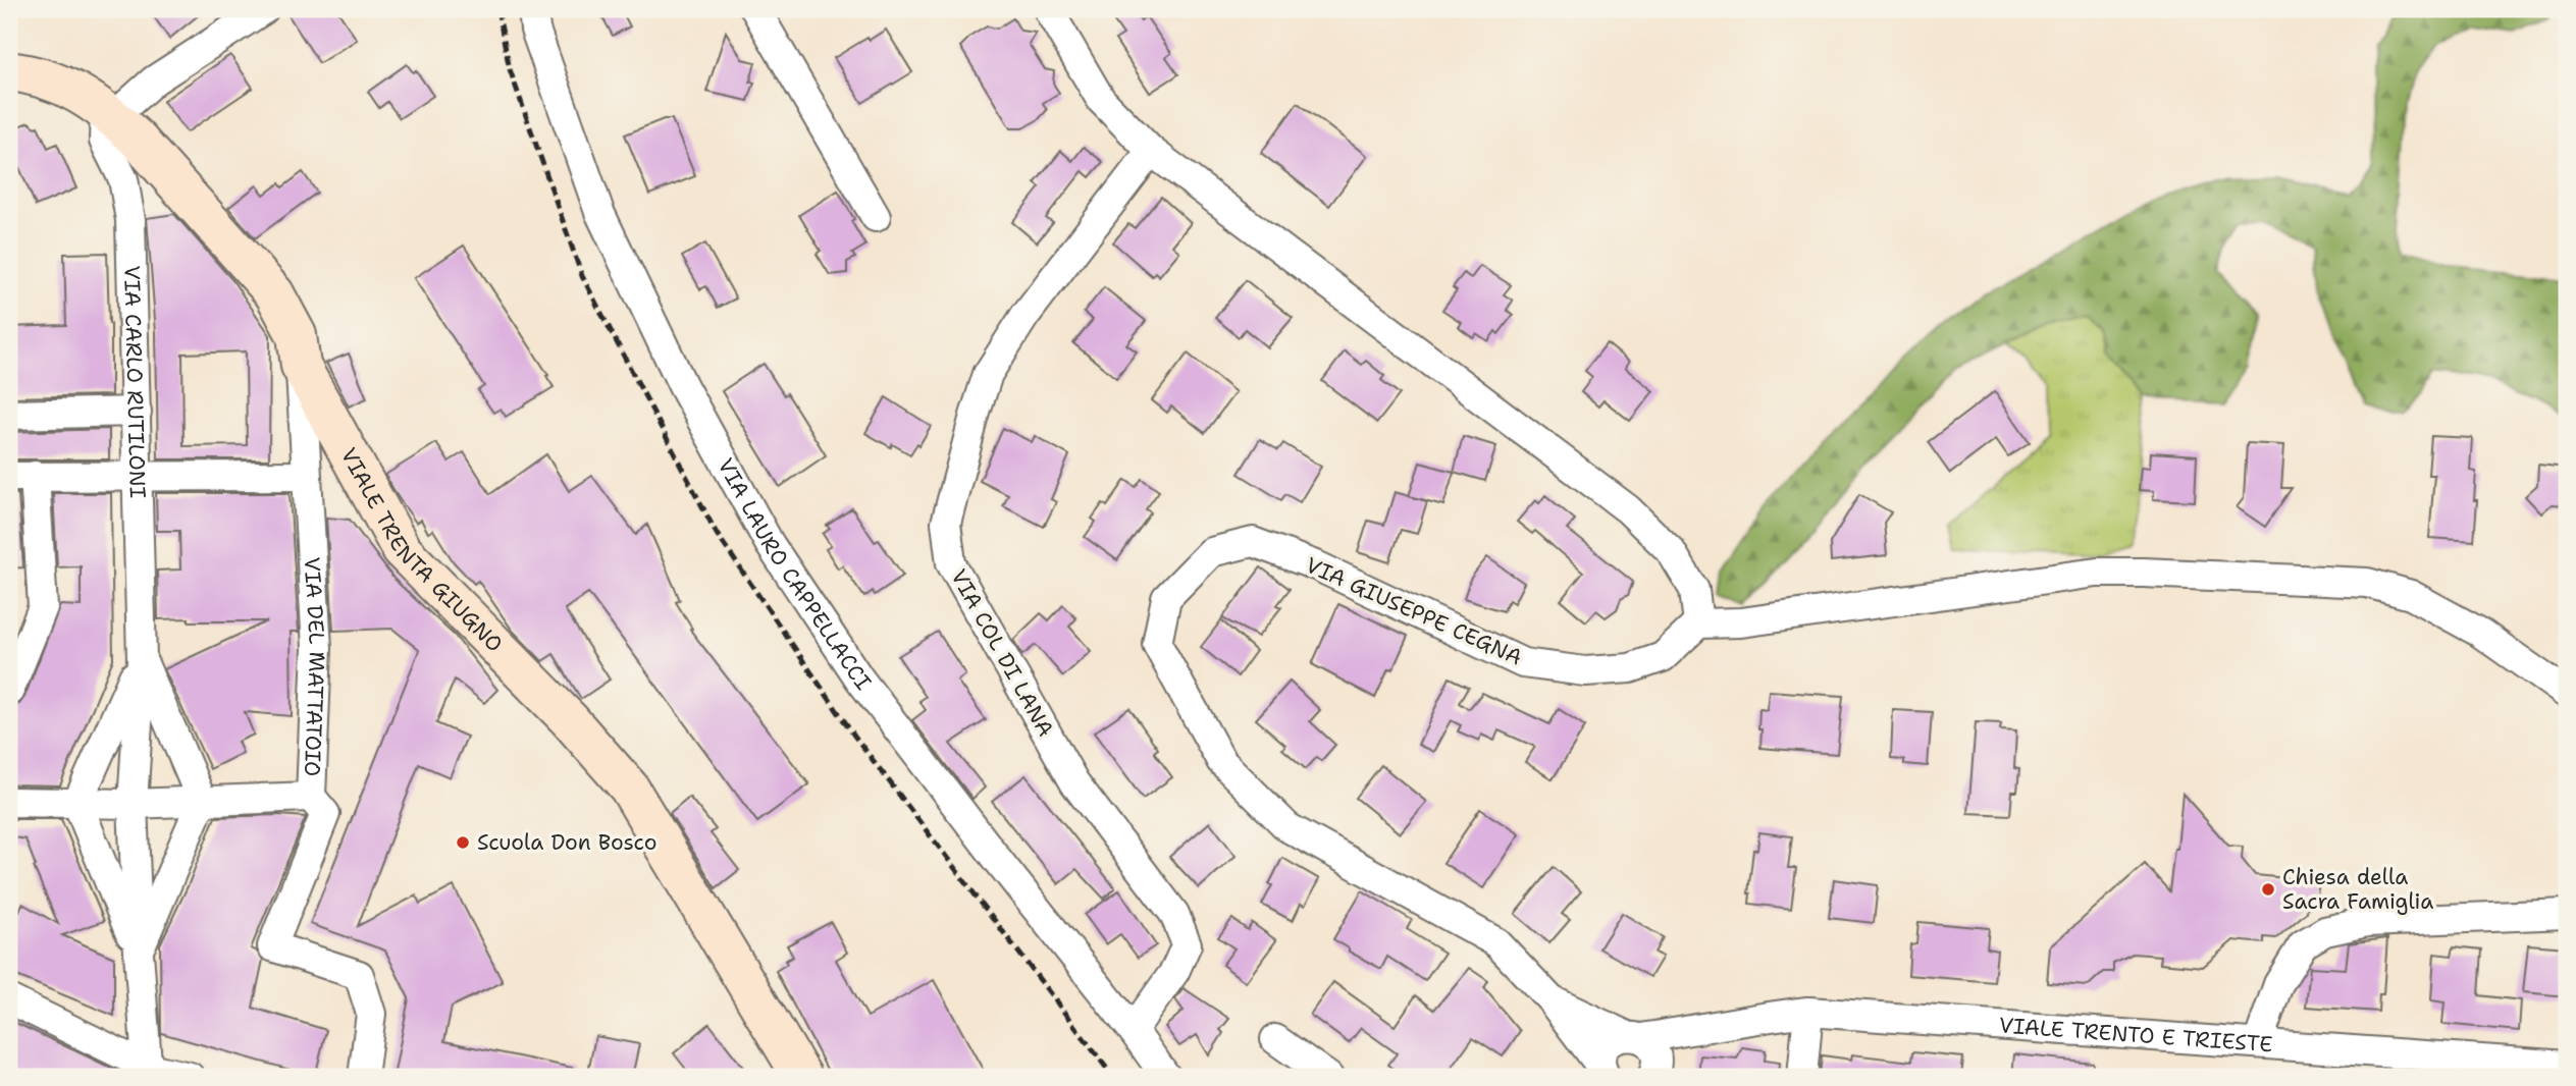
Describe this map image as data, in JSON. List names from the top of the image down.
{
  "streets": {
    "street": [
      "VIA CARLO RUTILONI",
      "VIALE TRENTA GIUGNO",
      "VIA LAURO CAPPELLACCI",
      "VIA GIUSEPPE CEGNA",
      "VIA COL DI LANA",
      "VIA DEL MATTATOIO",
      "VIALE TRENTO E TRIESTE"
    ]
  },
  "crossings": [
    ["VIA CARLO RUTILONI", "VIALE TRENTA GIUGNO"],
    ["VIALE TRENTA GIUGNO", "VIA DEL MATTATOIO"],
    ["VIA LAURO CAPPELLACCI", "VIA COL DI LANA"],
    ["VIA GIUSEPPE CEGNA", "VIALE TRENTO E TRIESTE"]
  ],
  "places": ["Scuola Don Bosco", "Chiesa della Sacra Famiglia"]
}
